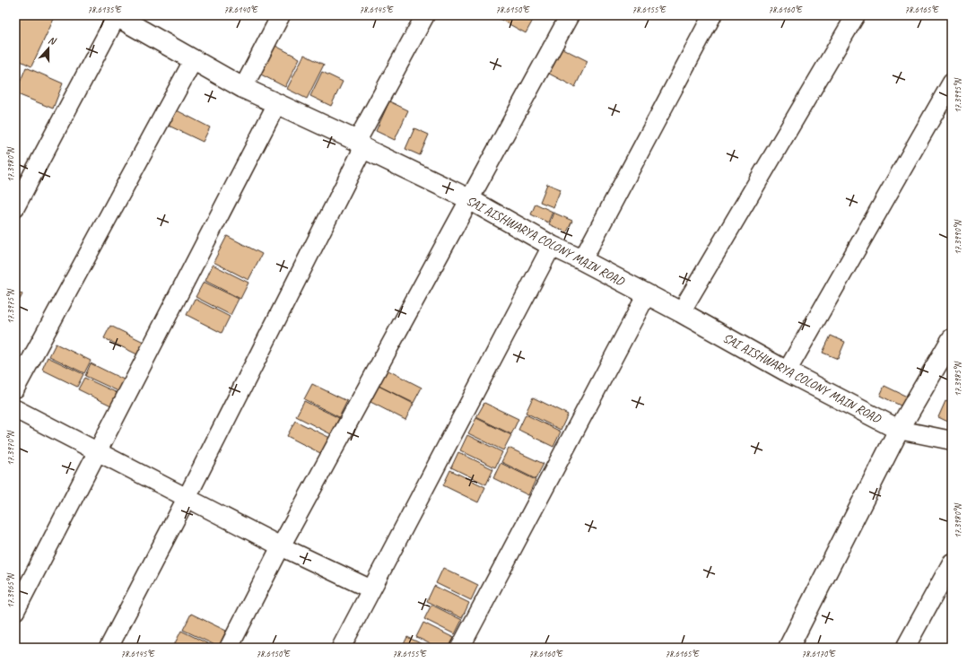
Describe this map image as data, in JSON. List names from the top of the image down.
{
  "streets": {
    "street": ["SAI AISHWARYA COLONY MAIN ROAD"]
  },
  "north": "top",
  "coordinates": [
    "78.6135°E",
    "78.6140°E",
    "78.6145°E",
    "78.6150°E",
    "78.6155°E",
    "78.6160°E",
    "78.6165°E",
    "17.3995°N",
    "17.3980°N",
    "17.3990°N",
    "17.3975°N",
    "17.3985°N",
    "17.3970°N",
    "17.3965°N",
    "78.6170°E"
  ]
}
